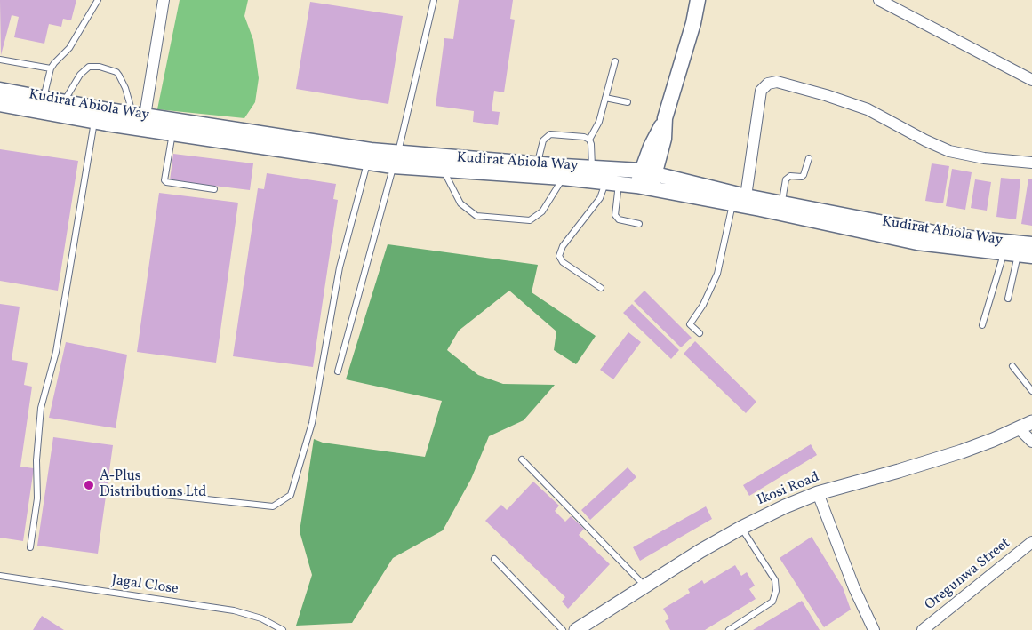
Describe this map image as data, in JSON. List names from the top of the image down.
{
  "streets": {
    "main road": ["Kudirat Abiola Way"],
    "street": ["Ikosi Road", "Oregunwa Street"],
    "lane": ["Jagal Close"]
  },
  "places": ["A-Plus Distributions Ltd"]
}
